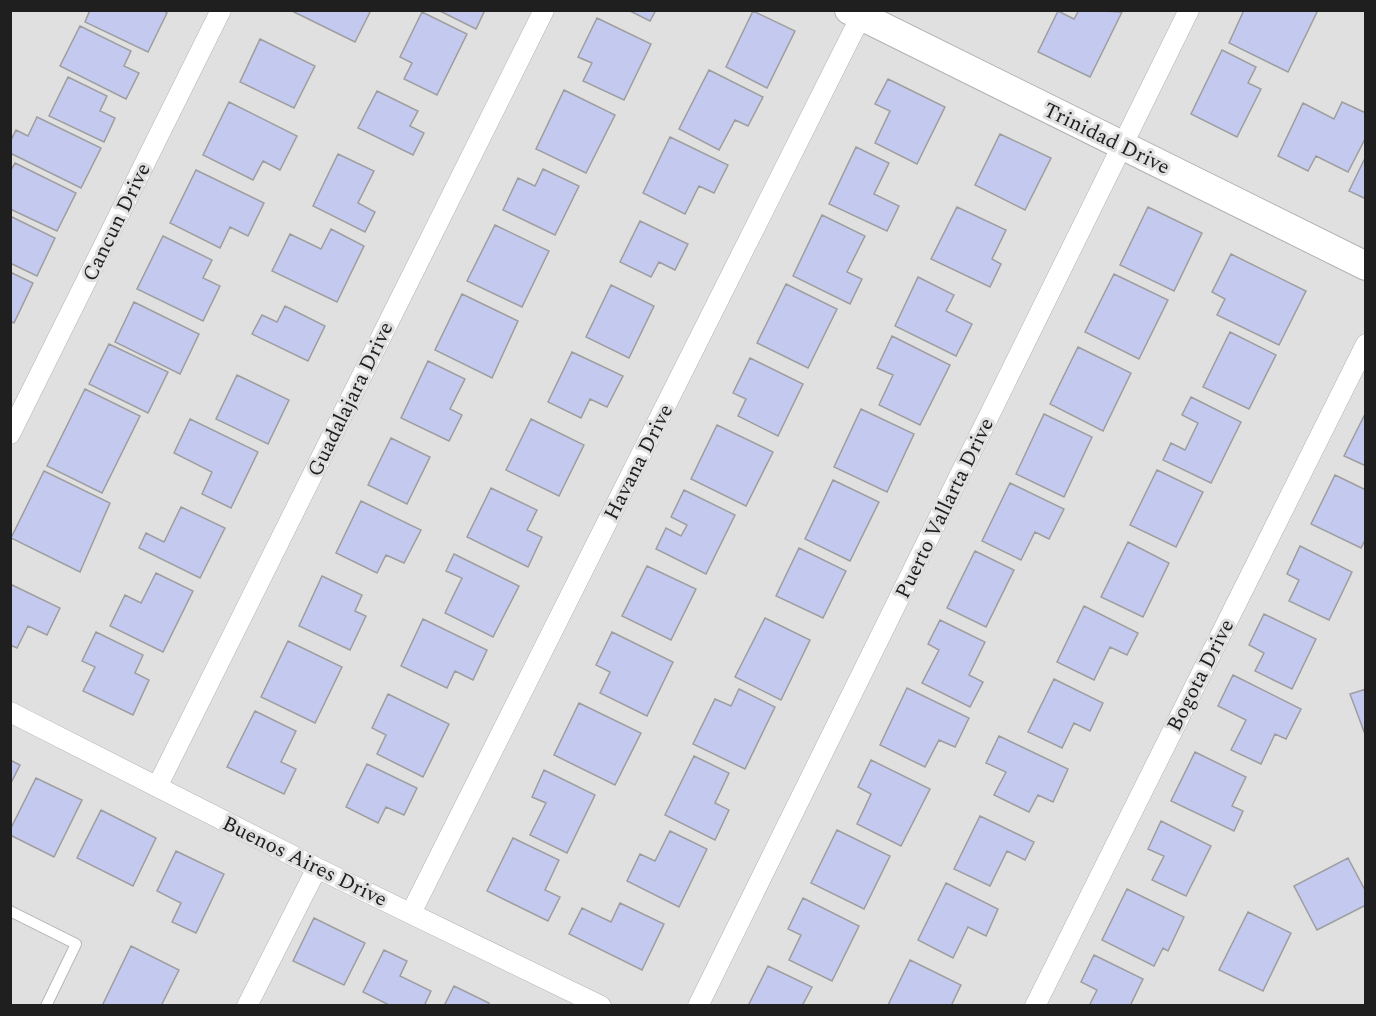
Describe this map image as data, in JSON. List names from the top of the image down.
{
  "streets": {
    "street": [
      "Trinidad Drive",
      "Cancun Drive",
      "Guadalajara Drive",
      "Havana Drive",
      "Puerto Vallarta Drive",
      "Bogota Drive",
      "Buenos Aires Drive"
    ]
  },
  "crossings": [
    ["Trinidad Drive", "Havana Drive"],
    ["Trinidad Drive", "Puerto Vallarta Drive"],
    ["Guadalajara Drive", "Buenos Aires Drive"],
    ["Havana Drive", "Buenos Aires Drive"]
  ]
}
